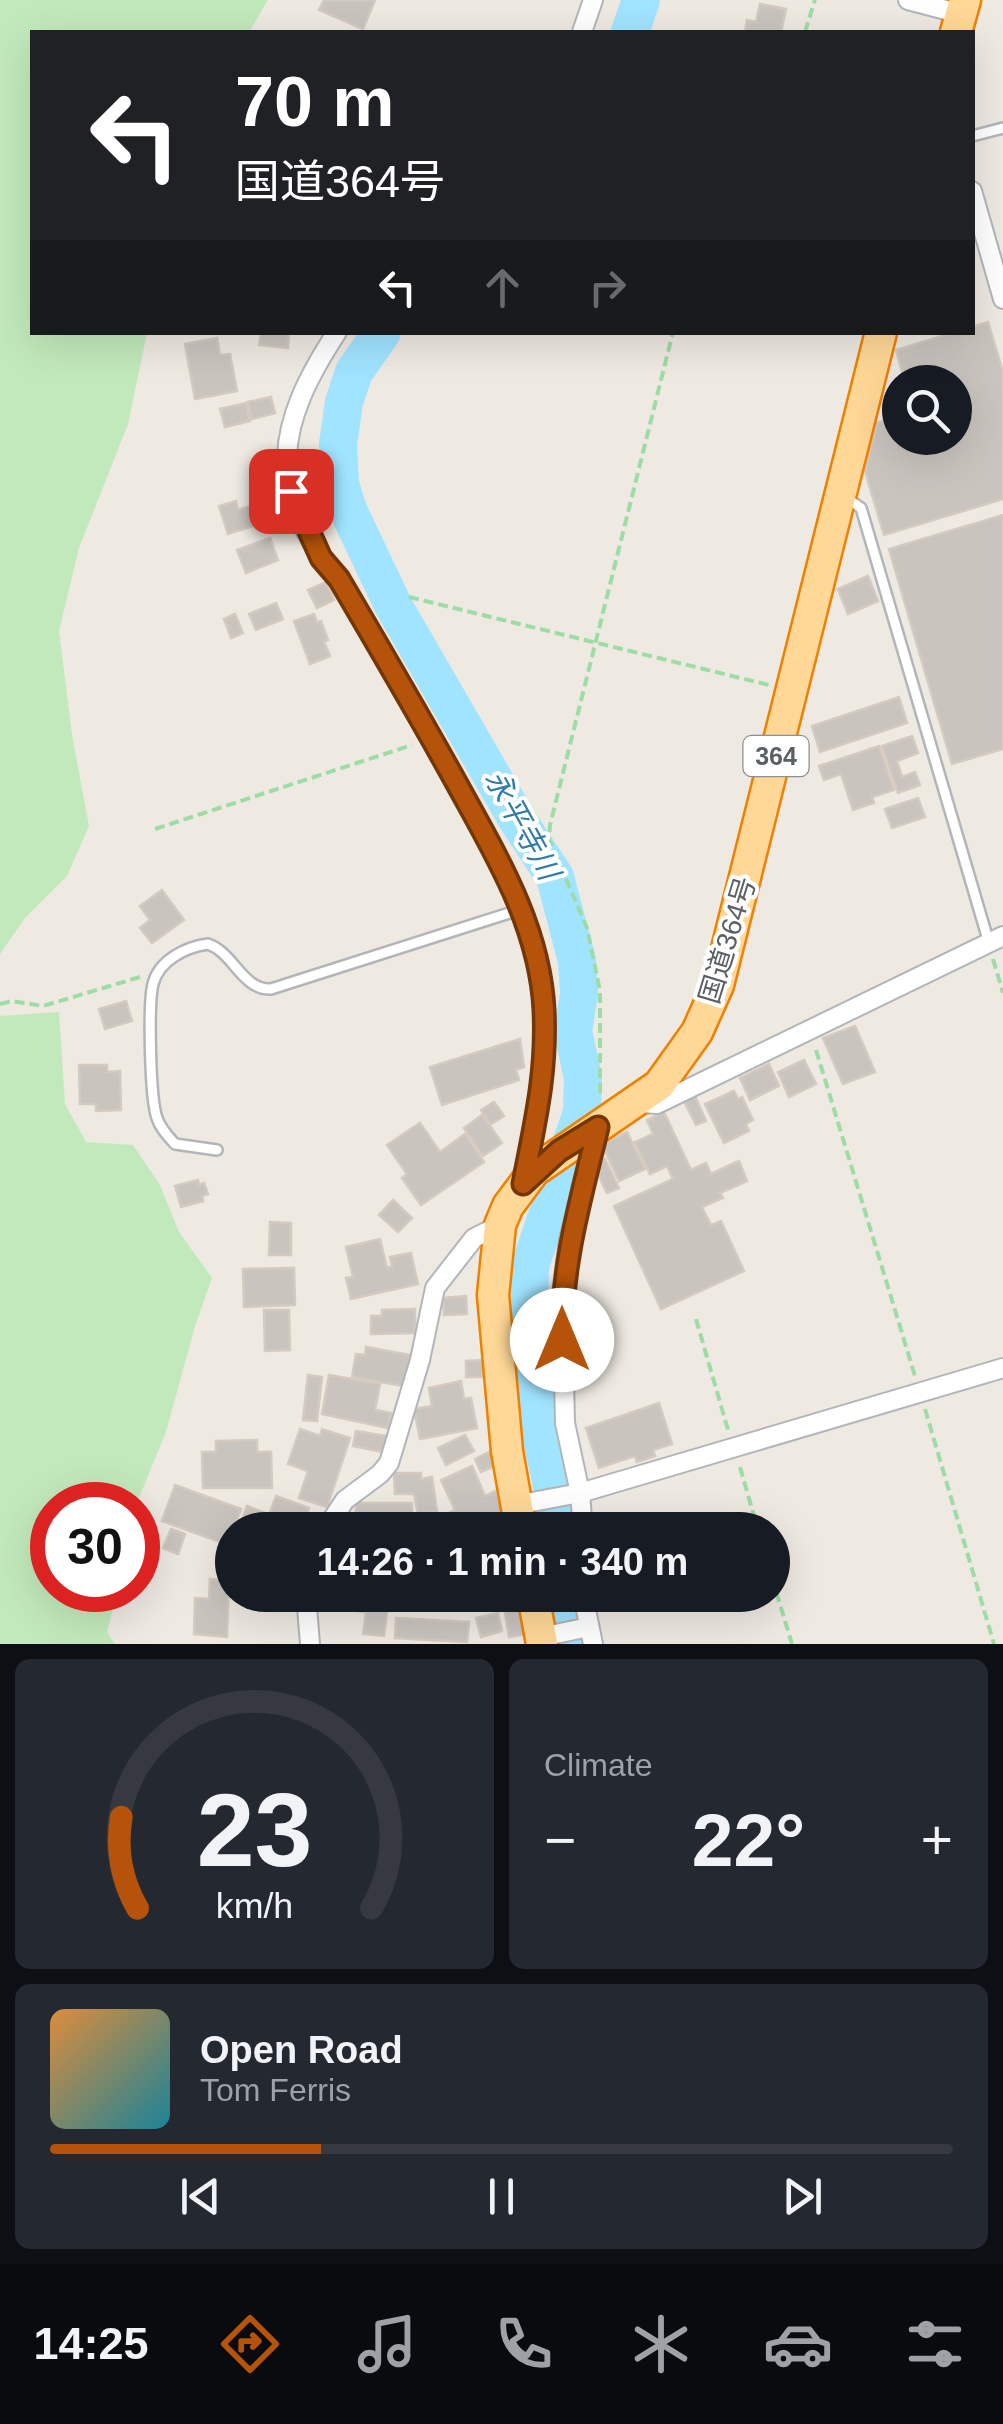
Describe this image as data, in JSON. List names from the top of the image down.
{
  "streets": {
    "highway": ["364", "国道364号"]
  },
  "water": ["永平寺川"],
  "page": {
    "turn": ["70 m", "国道364号"],
    "limit": "30",
    "trip": "14:26 · 1 min · 340 m",
    "tile": "Climate",
    "heat": ["−", "22°", "+"],
    "song": ["Open Road", "Tom Ferris"],
    "tabs": "14:25",
    "gauge": ["23", "km/h"]
  }
}
